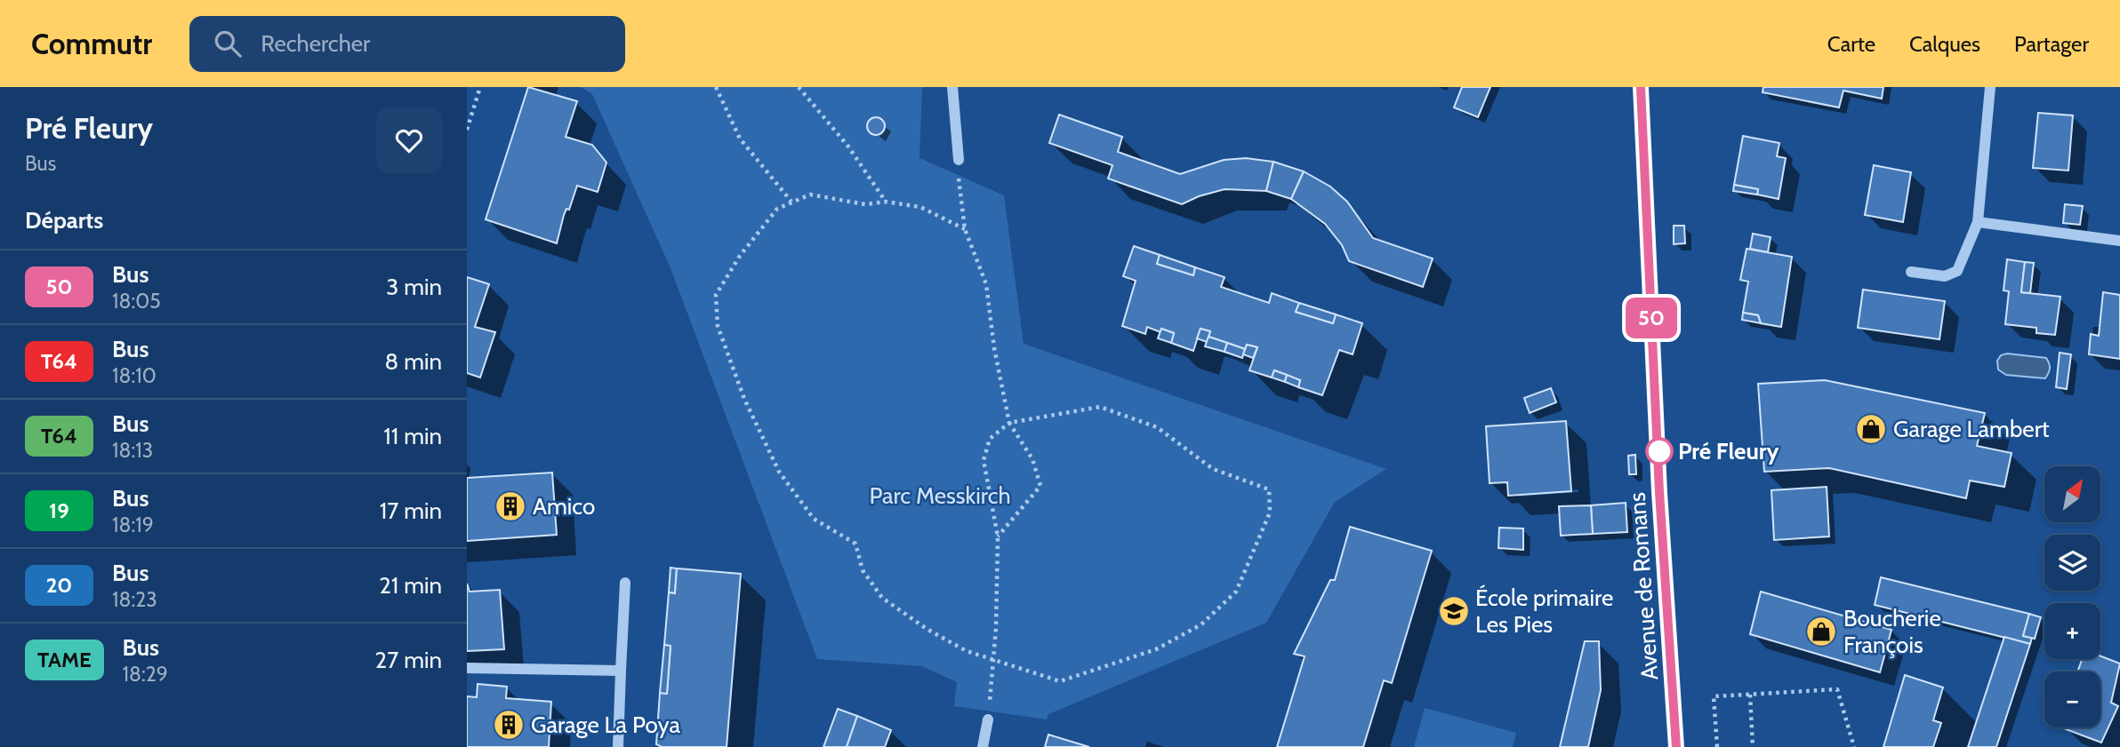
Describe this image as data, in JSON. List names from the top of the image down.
{
  "streets": {
    "main road": ["Avenue de Romans"]
  },
  "parks": ["Parc Messkirch"],
  "places": {
    "shop": ["Garage Lambert", "Boucherie François"],
    "other": ["Pré Fleury"],
    "building": ["Amico", "Garage La Poya"],
    "school or university": ["École primaire Les Pies"]
  },
  "lines": ["bus line 50"],
  "north": "top right",
  "page": {
    "header": "Commutr",
    "search": "Rechercher",
    "nav": ["Carte", "Calques", "Partager"],
    "heading": [
      ["Pré Fleury", "Bus"],
      "Départs"
    ],
    "on_map": "50",
    "list": [
      {
        "mark": "50",
        "name": "Bus",
        "note": "18:05",
        "value": "3 min"
      },
      {
        "mark": "T64",
        "name": "Bus",
        "note": "18:10",
        "value": "8 min"
      },
      {
        "mark": "T64",
        "name": "Bus",
        "note": "18:13",
        "value": "11 min"
      },
      {
        "mark": "19",
        "name": "Bus",
        "note": "18:19",
        "value": "17 min"
      },
      {
        "mark": "20",
        "name": "Bus",
        "note": "18:23",
        "value": "21 min"
      },
      {
        "mark": "TAME",
        "name": "Bus",
        "note": "18:29",
        "value": "27 min"
      }
    ],
    "map_buttons": ["+", "−"]
  }
}
